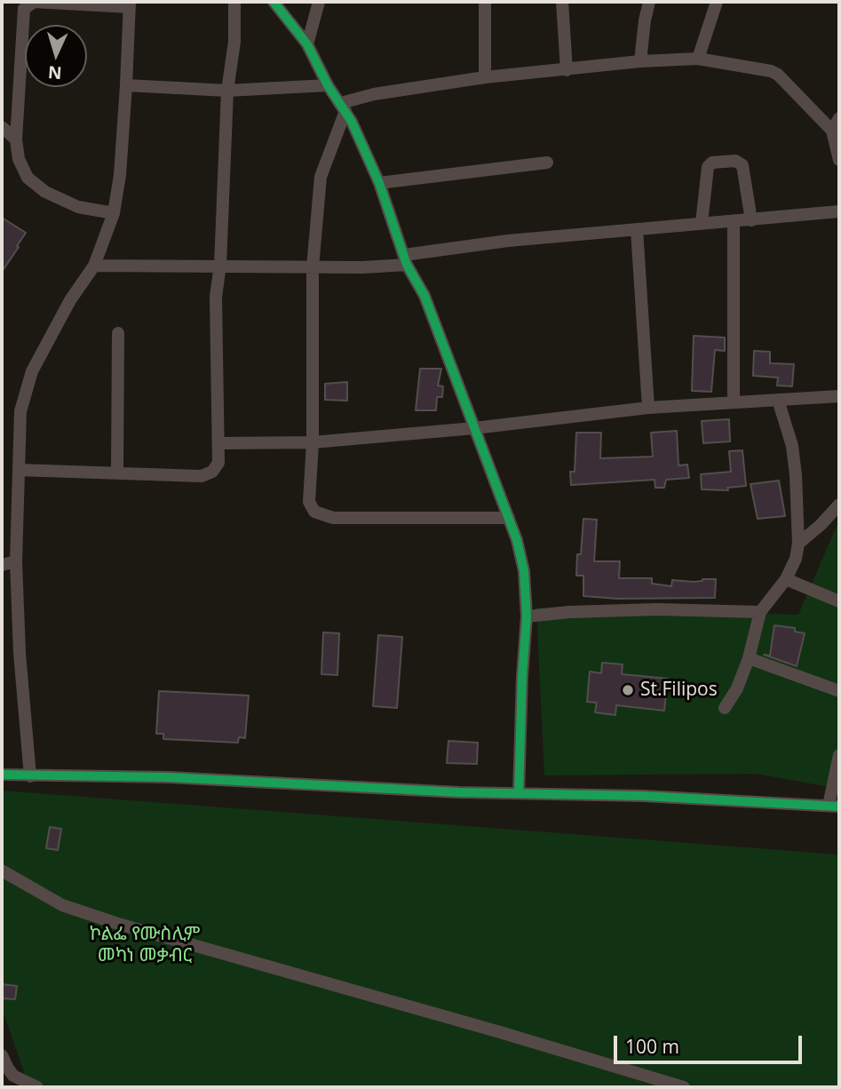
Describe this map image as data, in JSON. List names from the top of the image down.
{
  "parks": ["ኮልፌ የሙስሊም መካነ መቃብር"],
  "places": ["St.Filipos"],
  "scale_bar": "100 m",
  "north": "bottom"
}
